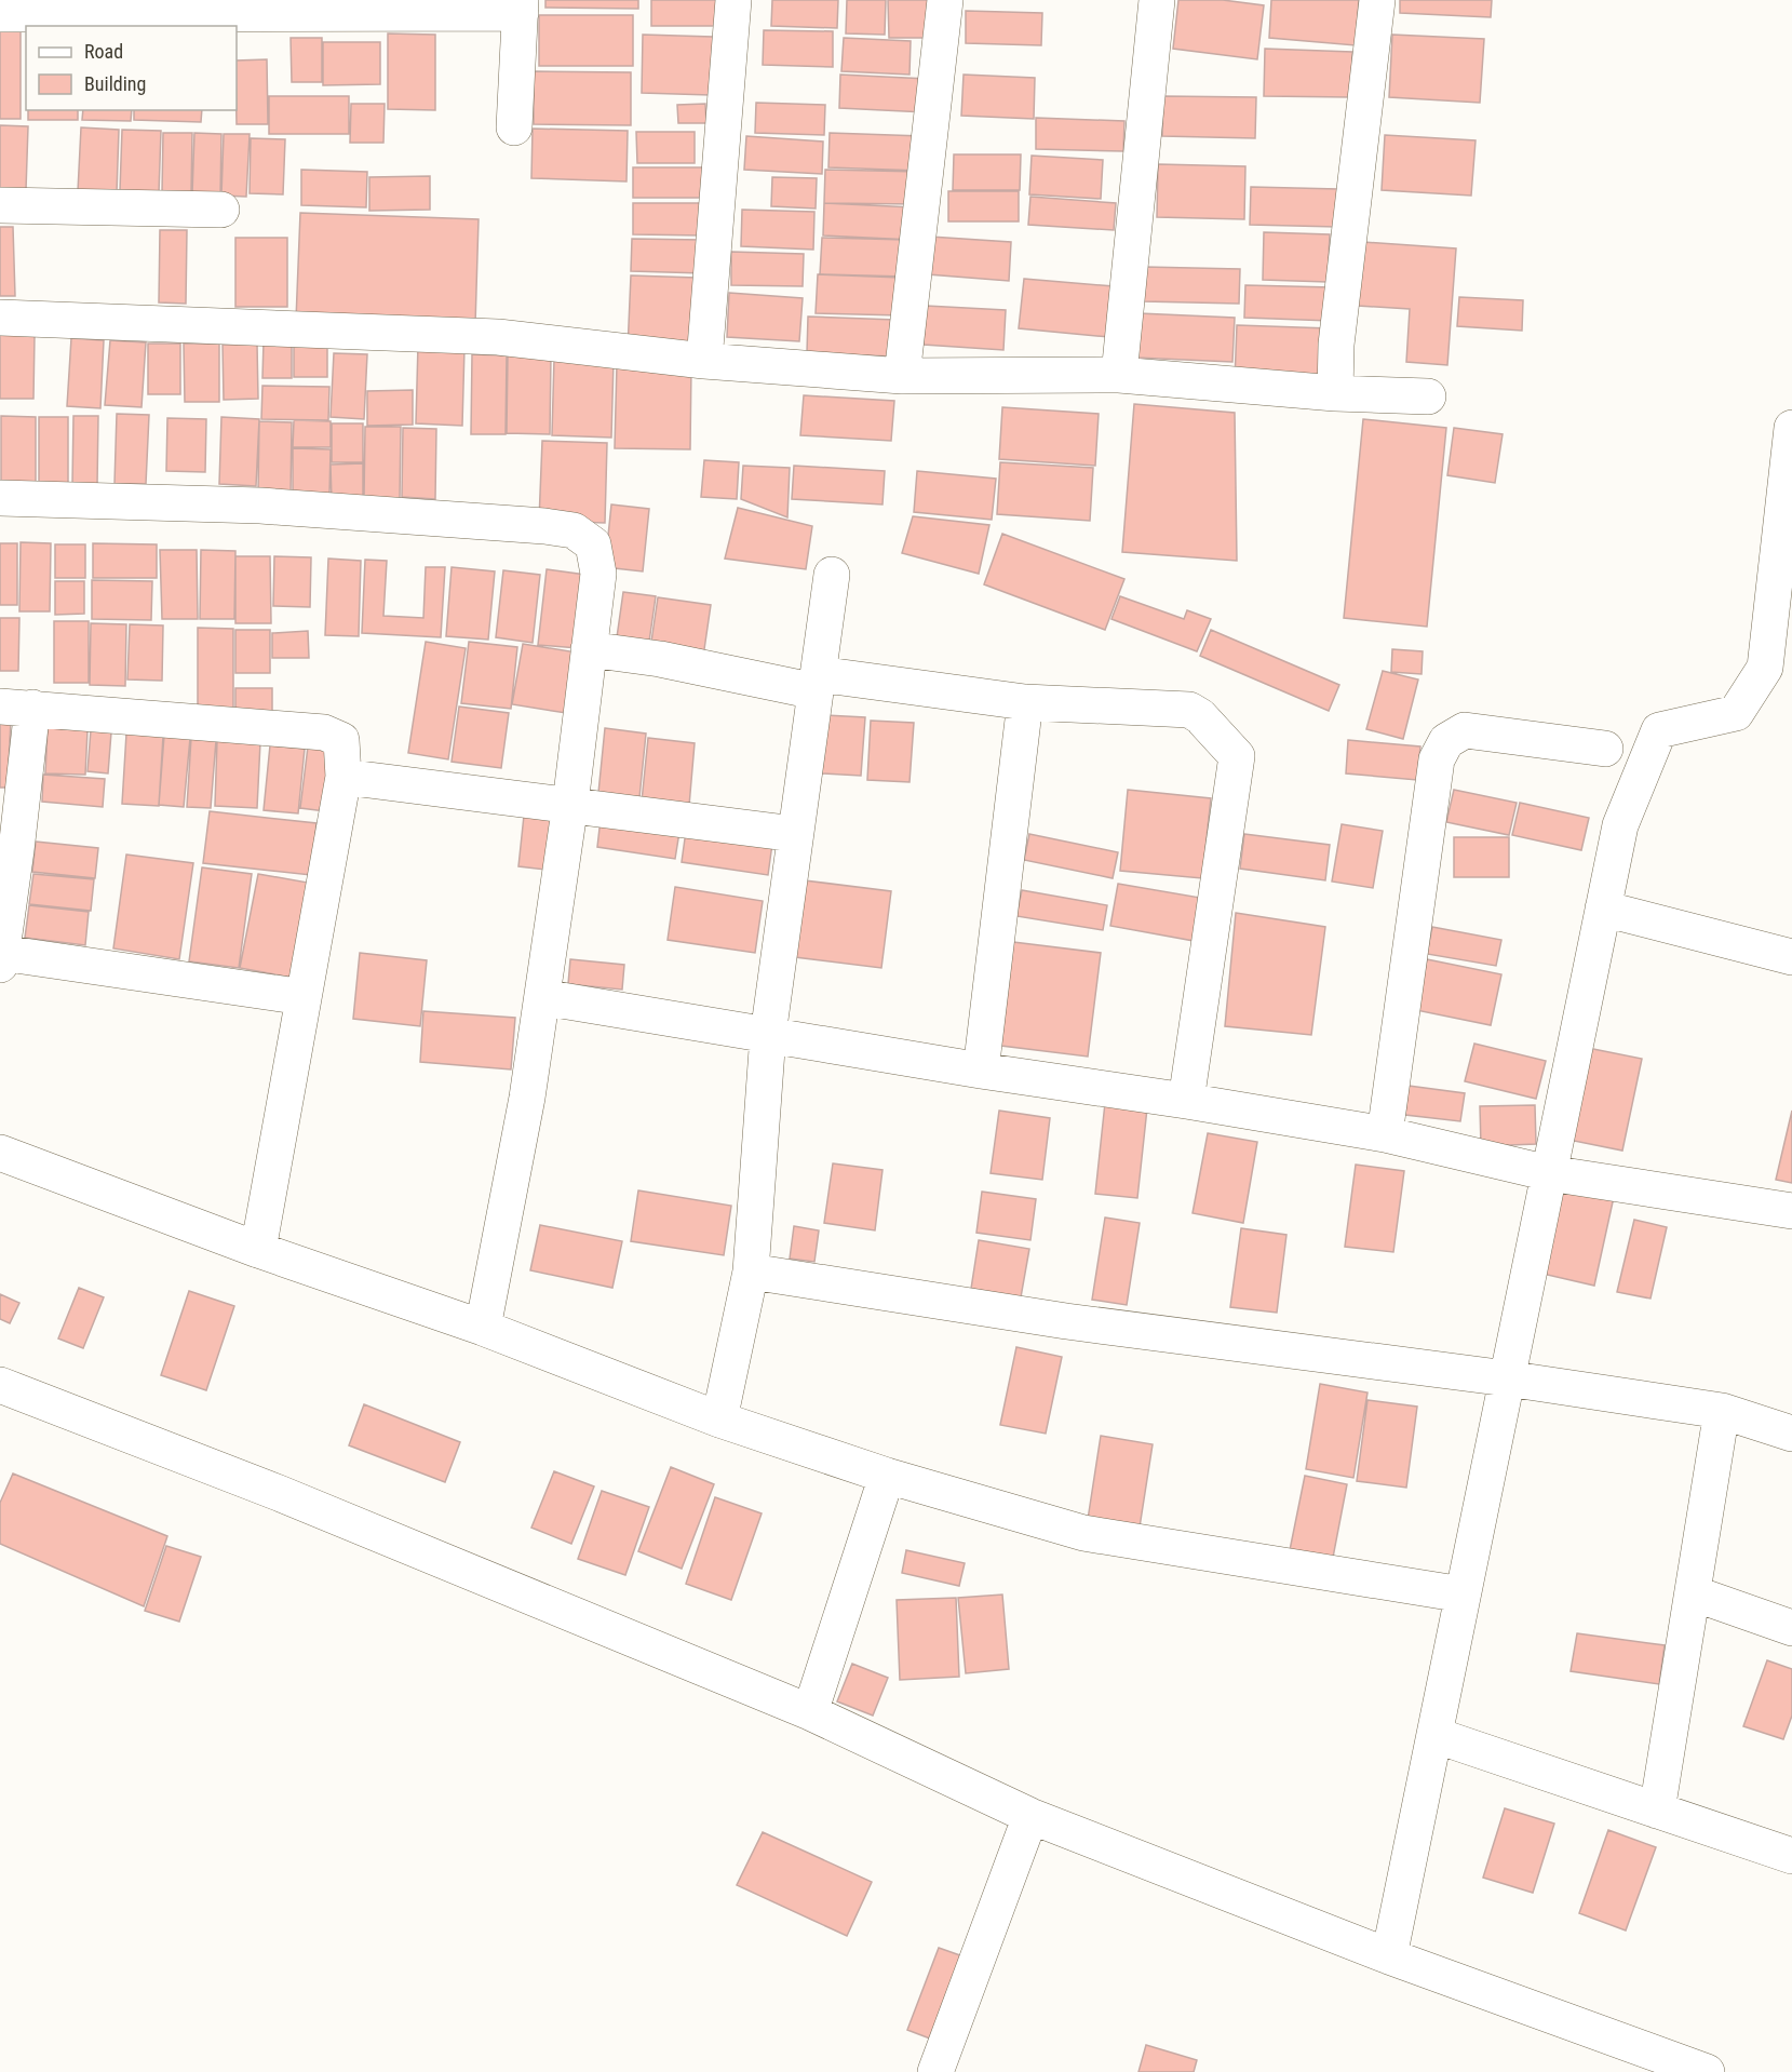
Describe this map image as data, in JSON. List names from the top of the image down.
{
  "legend": ["Road", "Building"]
}
